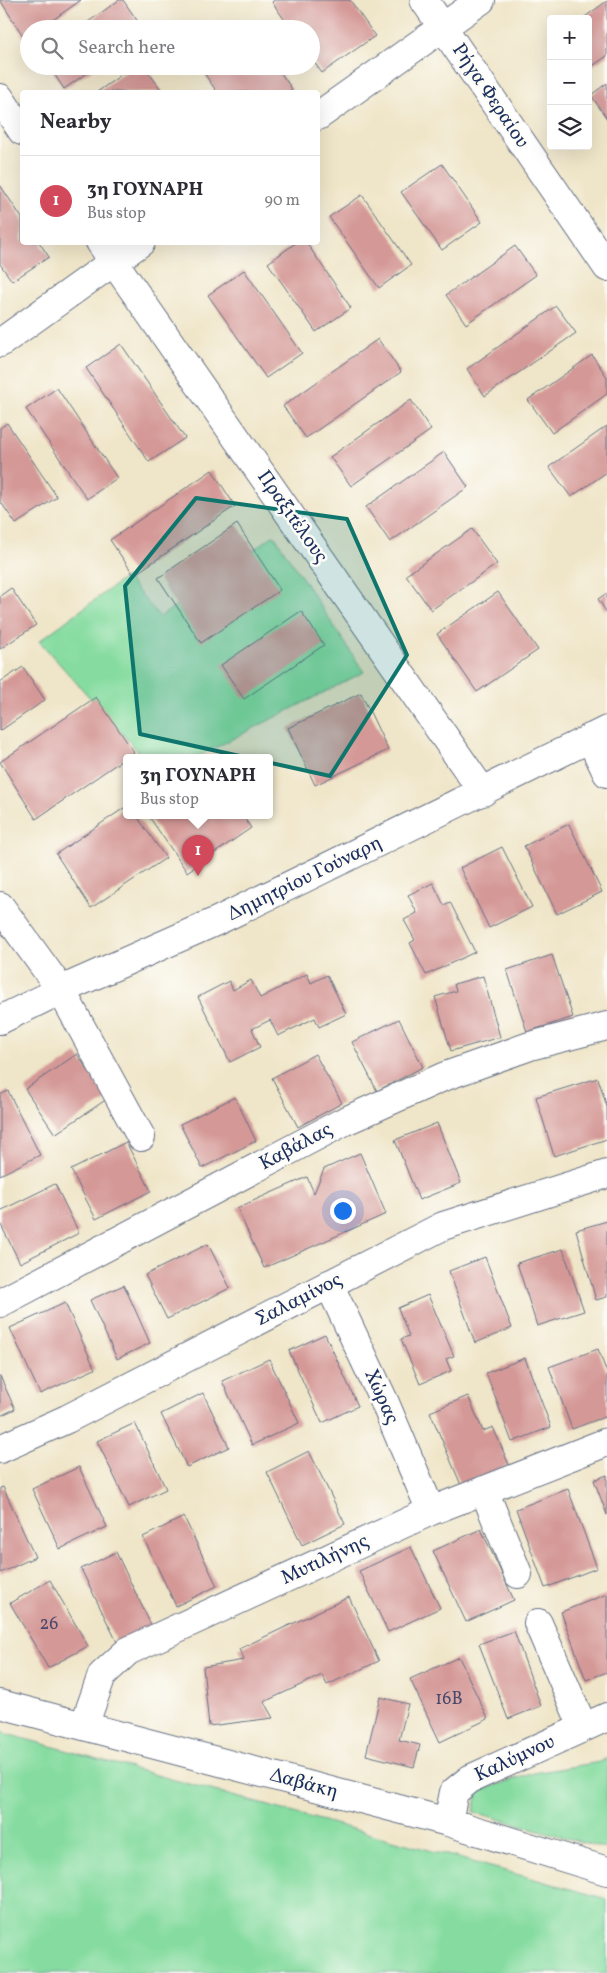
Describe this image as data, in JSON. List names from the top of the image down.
{
  "streets": {
    "street": [
      "Ρήγα Φεραίου",
      "Πραξιτέλους",
      "Δημητρίου Γούναρη",
      "Καβάλας",
      "Σαλαμίνος",
      "Χώρας",
      "Μυτιλήνης",
      "Καλύμνου",
      "Δαβάκη"
    ]
  },
  "crossings": [
    ["Πραξιτέλους", "Δημητρίου Γούναρη"],
    ["Σαλαμίνος", "Χώρας"],
    ["Χώρας", "Μυτιλήνης"],
    ["Μυτιλήνης", "Δαβάκη"],
    ["Καλύμνου", "Δαβάκη"]
  ],
  "house_numbers": ["26", "16Β"],
  "page": {
    "map_buttons": ["+", "−"],
    "search": "Search here",
    "heading": "Nearby",
    "list": [
      {
        "mark": "1",
        "name": "3η ΓΟΥΝΑΡΗ",
        "note": "Bus stop",
        "value": "90 m"
      }
    ],
    "popup": ["3η ΓΟΥΝΑΡΗ", "Bus stop"],
    "pins": "1"
  }
}
